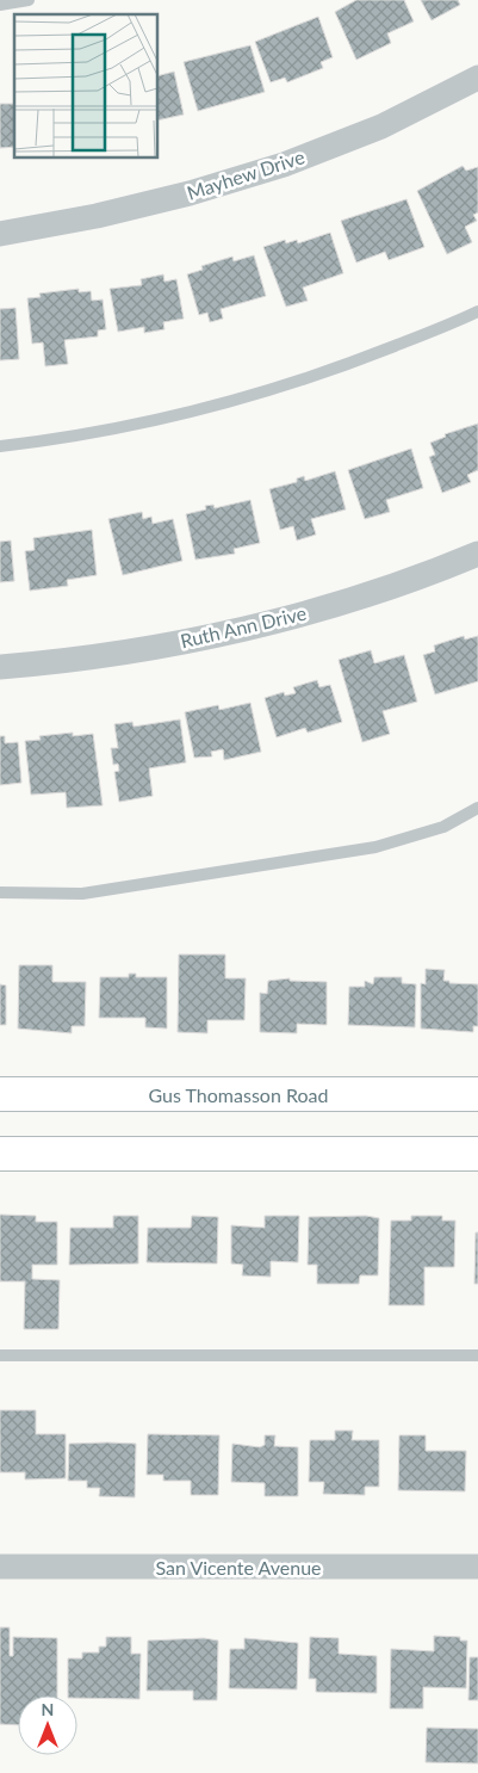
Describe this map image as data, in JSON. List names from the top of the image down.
{
  "streets": {
    "main road": ["Gus Thomasson Road"],
    "street": ["Mayhew Drive", "Ruth Ann Drive", "San Vicente Avenue"]
  },
  "north": "top"
}
